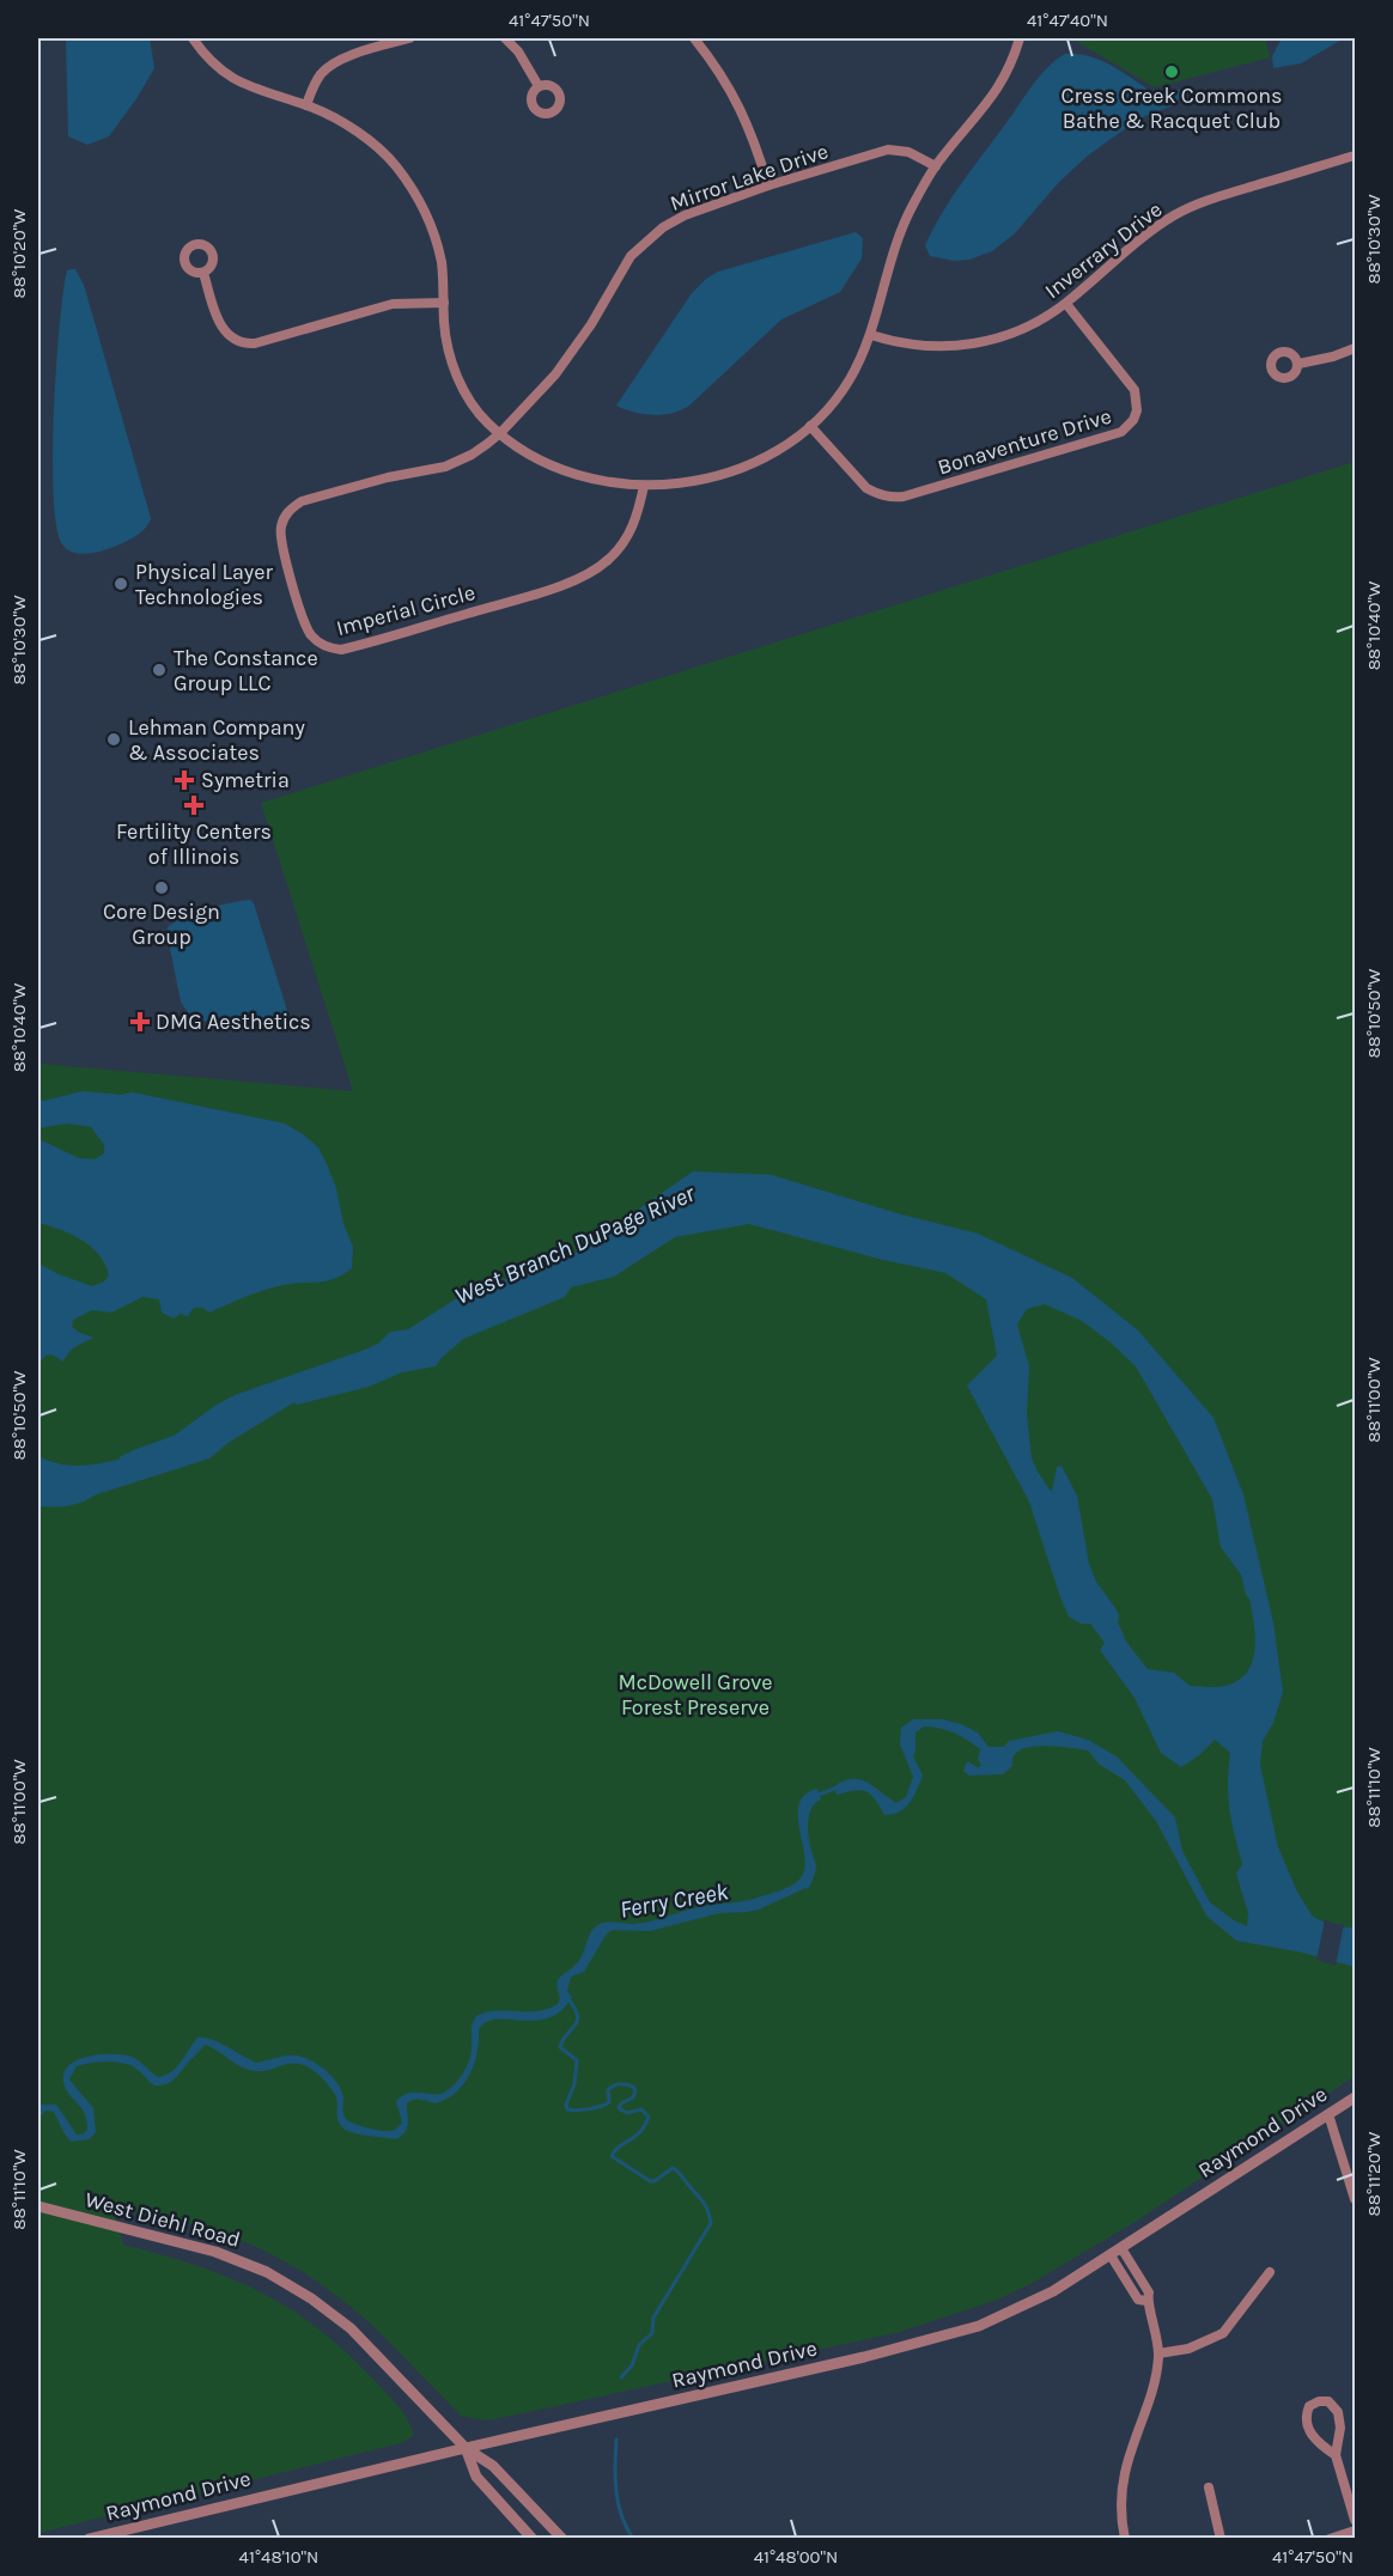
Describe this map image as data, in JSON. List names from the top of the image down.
{
  "streets": {
    "street": [
      "Mirror Lake Drive",
      "Inverrary Drive",
      "Bonaventure Drive",
      "Imperial Circle",
      "Raymond Drive",
      "West Diehl Road"
    ]
  },
  "crossings": [
    ["Mirror Lake Drive", "Imperial Circle"],
    ["Inverrary Drive", "Bonaventure Drive"],
    ["Raymond Drive", "West Diehl Road"]
  ],
  "water": ["West Branch DuPage River", "Ferry Creek"],
  "parks": ["McDowell Grove Forest Preserve"],
  "places": {
    "other": [
      "Cress Creek Commons Bathe & Racquet Club",
      "Physical Layer Technologies",
      "The Constance Group LLC",
      "Lehman Company & Associates",
      "Core Design Group"
    ],
    "health": ["Symetria", "Fertility Centers of Illinois", "DMG Aesthetics"]
  },
  "coordinates": [
    "41°47'50\"N",
    "41°47'40\"N",
    "88°10'30\"W",
    "88°10'20\"W",
    "88°10'40\"W",
    "88°10'50\"W",
    "88°11'00\"W",
    "88°11'10\"W",
    "88°11'20\"W",
    "41°48'10\"N",
    "41°48'00\"N"
  ]
}
